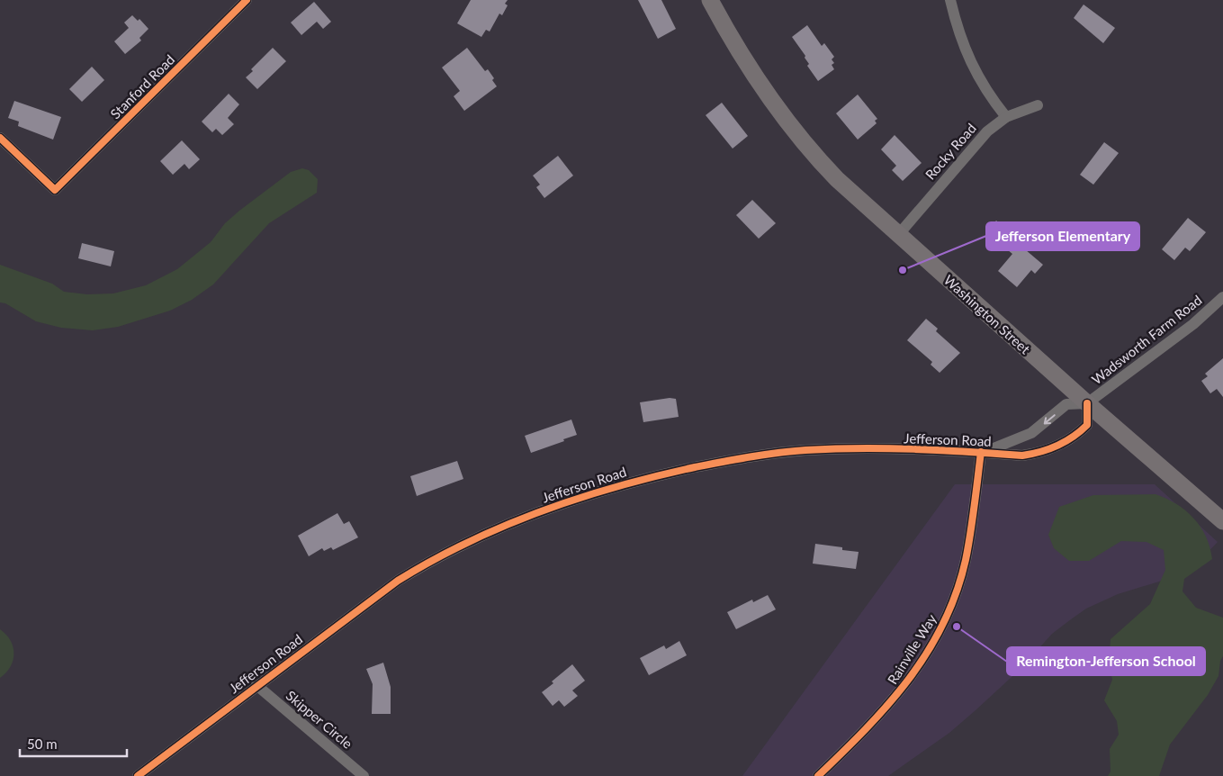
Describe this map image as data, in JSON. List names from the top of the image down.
{
  "streets": {
    "main road": ["Washington Street"],
    "street": [
      "Stanford Road",
      "Rocky Road",
      "Wadsworth Farm Road",
      "Jefferson Road",
      "Rainville Way",
      "Skipper Circle"
    ]
  },
  "crossings": [
    ["Rocky Road", "Washington Street"],
    ["Washington Street", "Wadsworth Farm Road"],
    ["Washington Street", "Jefferson Road"],
    ["Wadsworth Farm Road", "Jefferson Road"],
    ["Jefferson Road", "Rainville Way"],
    ["Jefferson Road", "Skipper Circle"]
  ],
  "places": ["Jefferson Elementary", "Remington-Jefferson School"],
  "scale_bar": "50 m"
}
